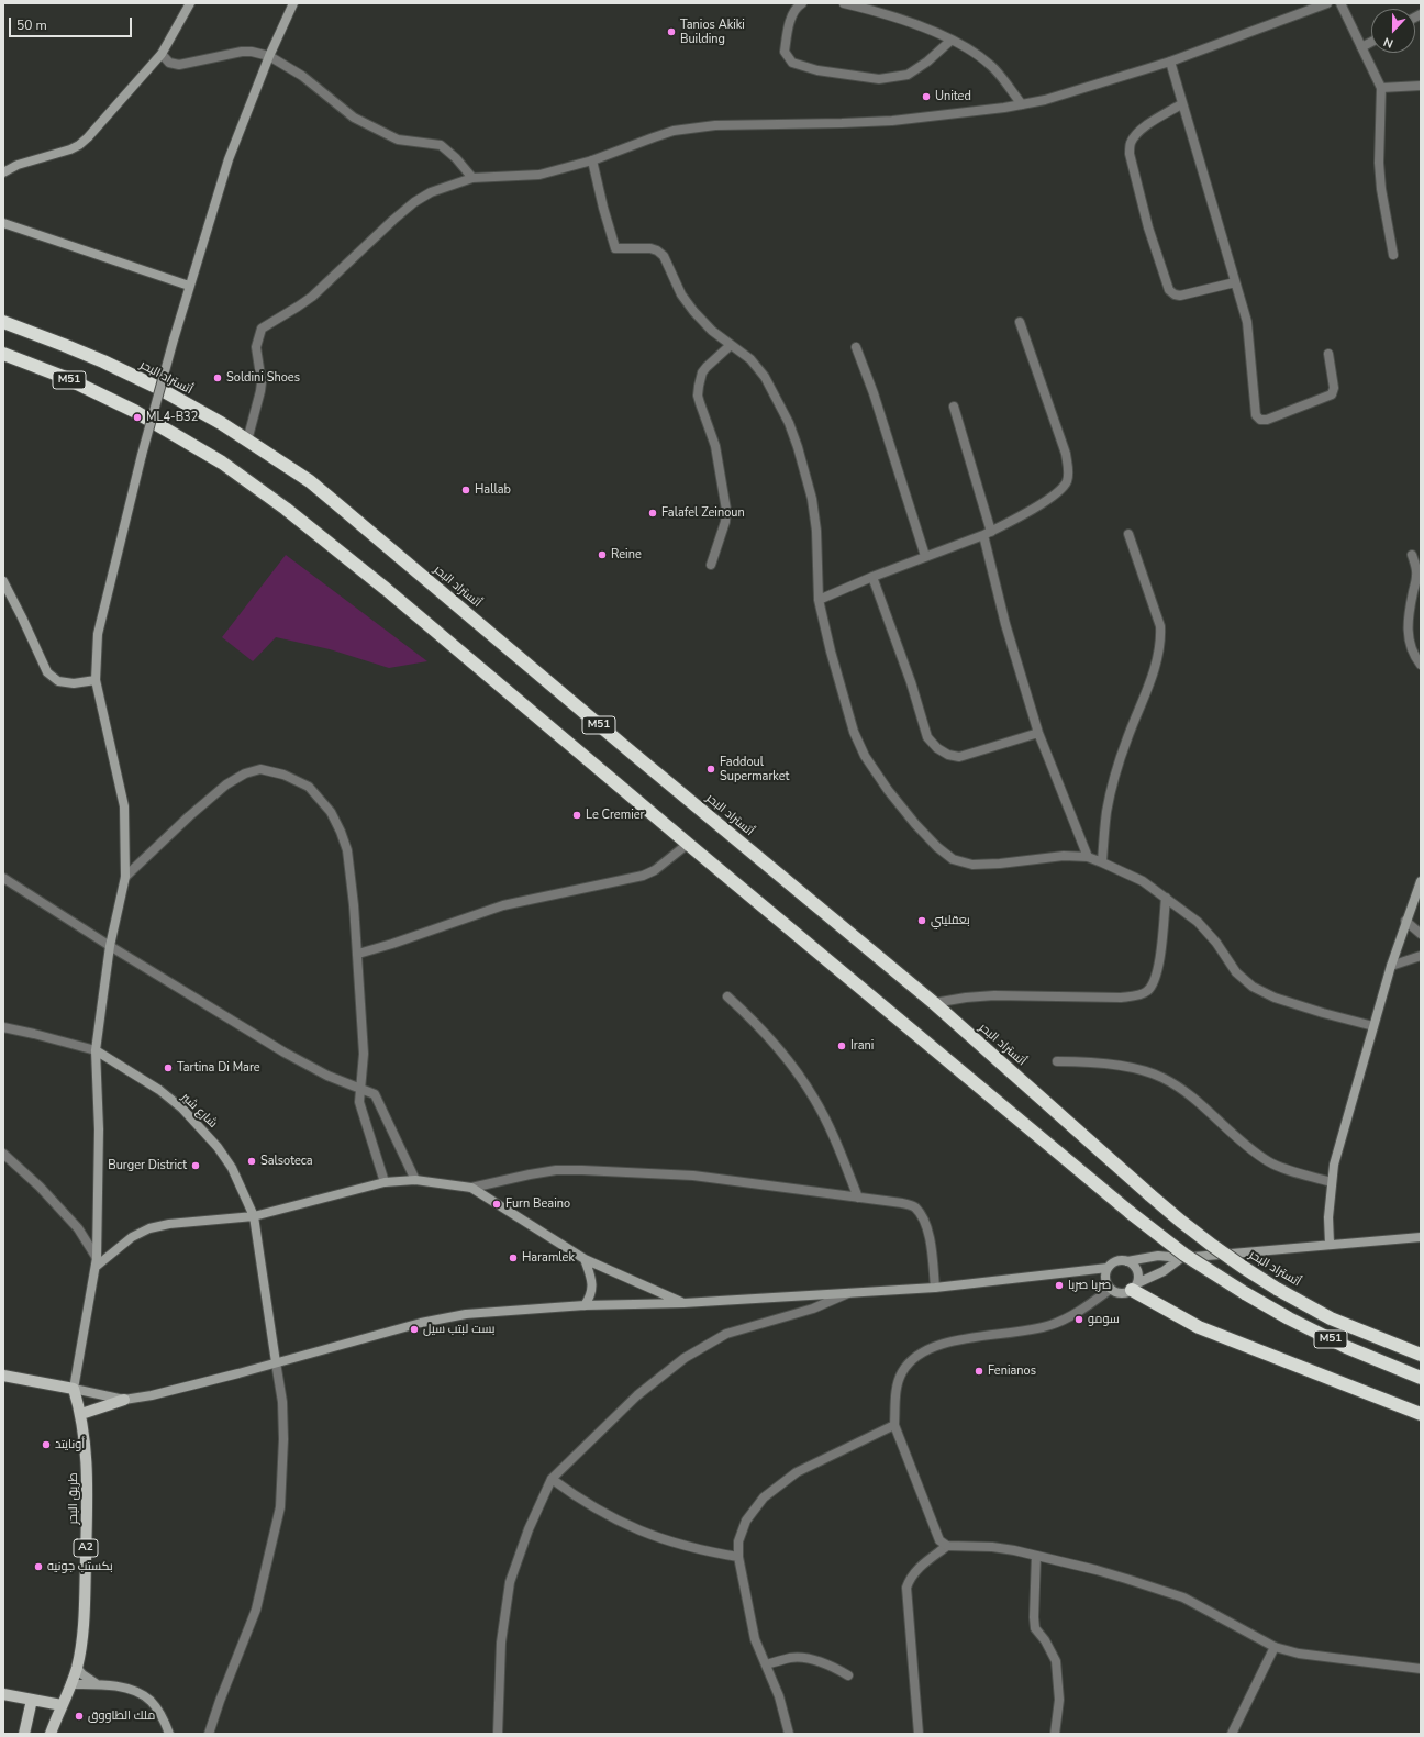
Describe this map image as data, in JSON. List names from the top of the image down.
{
  "streets": {
    "highway": ["أتستراد البحر", "M51"],
    "main road": ["شارع شير", "طريق البحر", "A2"]
  },
  "places": [
    "Tanios Akiki Building",
    "United",
    "Soldini Shoes",
    "ML4-B32",
    "Hallab",
    "Falafel Zeinoun",
    "Reine",
    "Faddoul Supermarket",
    "Le Cremier",
    "بعقليني",
    "Irani",
    "Tartina Di Mare",
    "Salsoteca",
    "Burger District",
    "Furn Beaino",
    "Haramlek",
    "صربا صربا",
    "سومو",
    "بست لبتب سيل",
    "Fenianos",
    "أونايتد",
    "بكستب جونيه",
    "ملك الطاووق"
  ],
  "scale_bar": "50 m",
  "north": "bottom"
}
